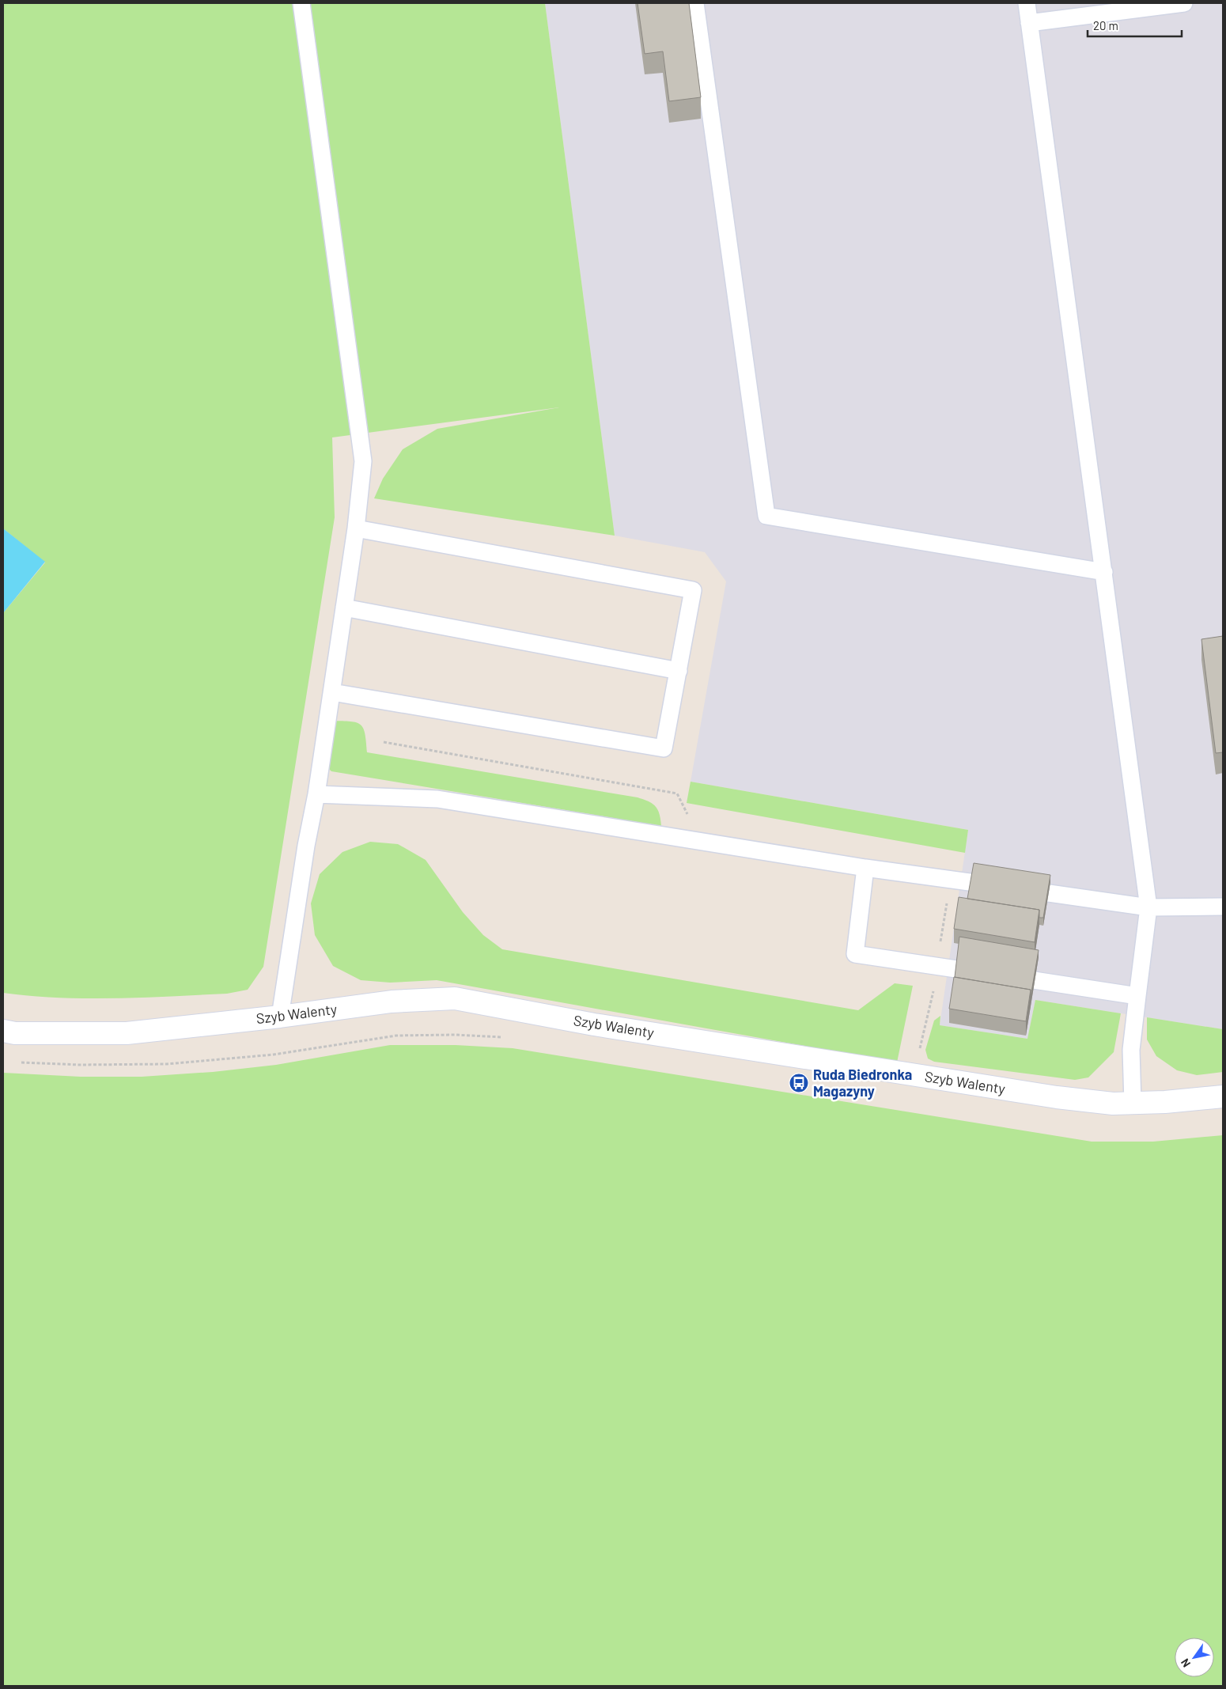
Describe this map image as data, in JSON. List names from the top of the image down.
{
  "streets": {
    "street": ["Szyb Walenty"]
  },
  "places": {
    "bus stop": ["Ruda Biedronka Magazyny"]
  },
  "scale_bar": "20 m",
  "north": "bottom left"
}
